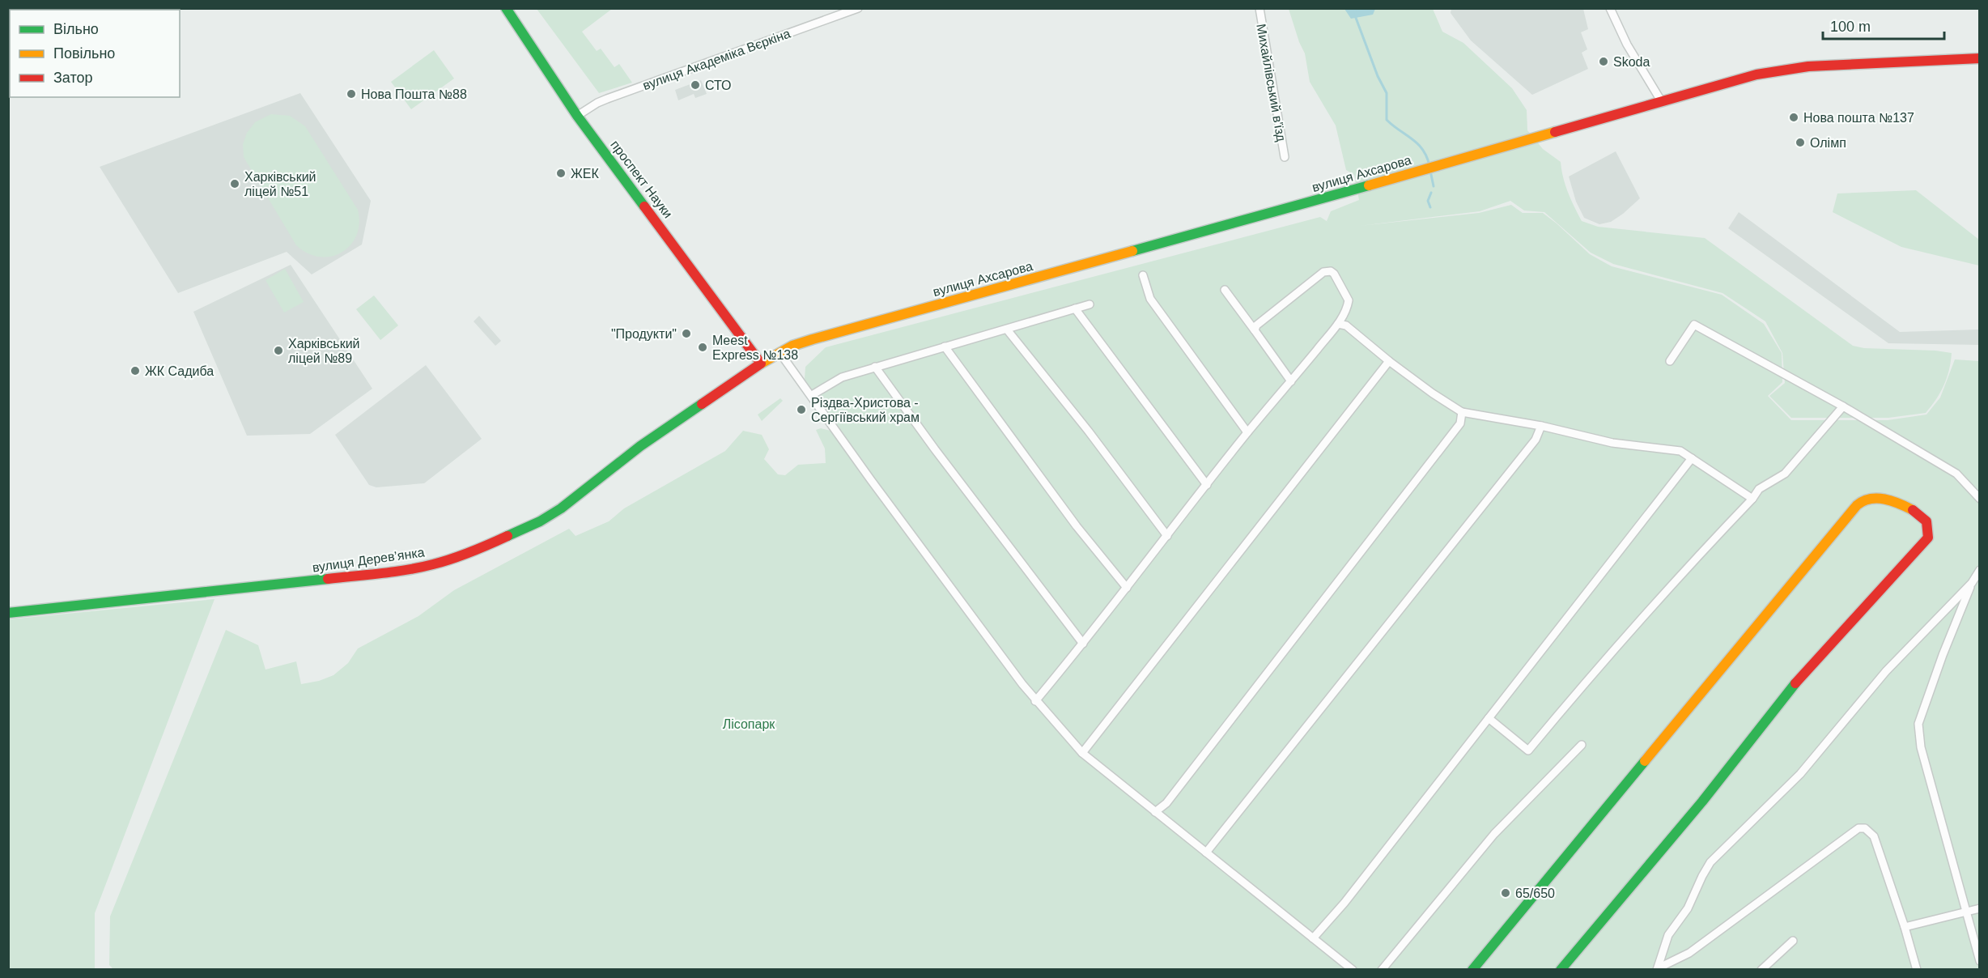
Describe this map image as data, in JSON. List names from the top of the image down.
{
  "streets": {
    "main road": ["вулиця Ахсарова", "проспект Науки", "вулиця Дерев’янка"],
    "street": ["вулиця Академіка Вєркіна", "Михайлівський в'їзд"]
  },
  "crossings": [
    ["вулиця Академіка Вєркіна", "проспект Науки"],
    ["вулиця Ахсарова", "проспект Науки"],
    ["вулиця Ахсарова", "вулиця Дерев’янка"],
    ["проспект Науки", "вулиця Дерев’янка"]
  ],
  "parks": ["Лісопарк"],
  "places": [
    "Skoda",
    "СТО",
    "Нова Пошта №88",
    "Нова пошта №137",
    "Олімп",
    "ЖЕК",
    "Харківський ліцей №51",
    "\"Продукти\"",
    "Meest Express №138",
    "Харківський ліцей №89",
    "ЖК Садиба",
    "Різдва-Христова - Сергіївський храм",
    "65/650"
  ],
  "legend": ["Вільно", "Повільно", "Затор"],
  "scale_bar": "100 m"
}
